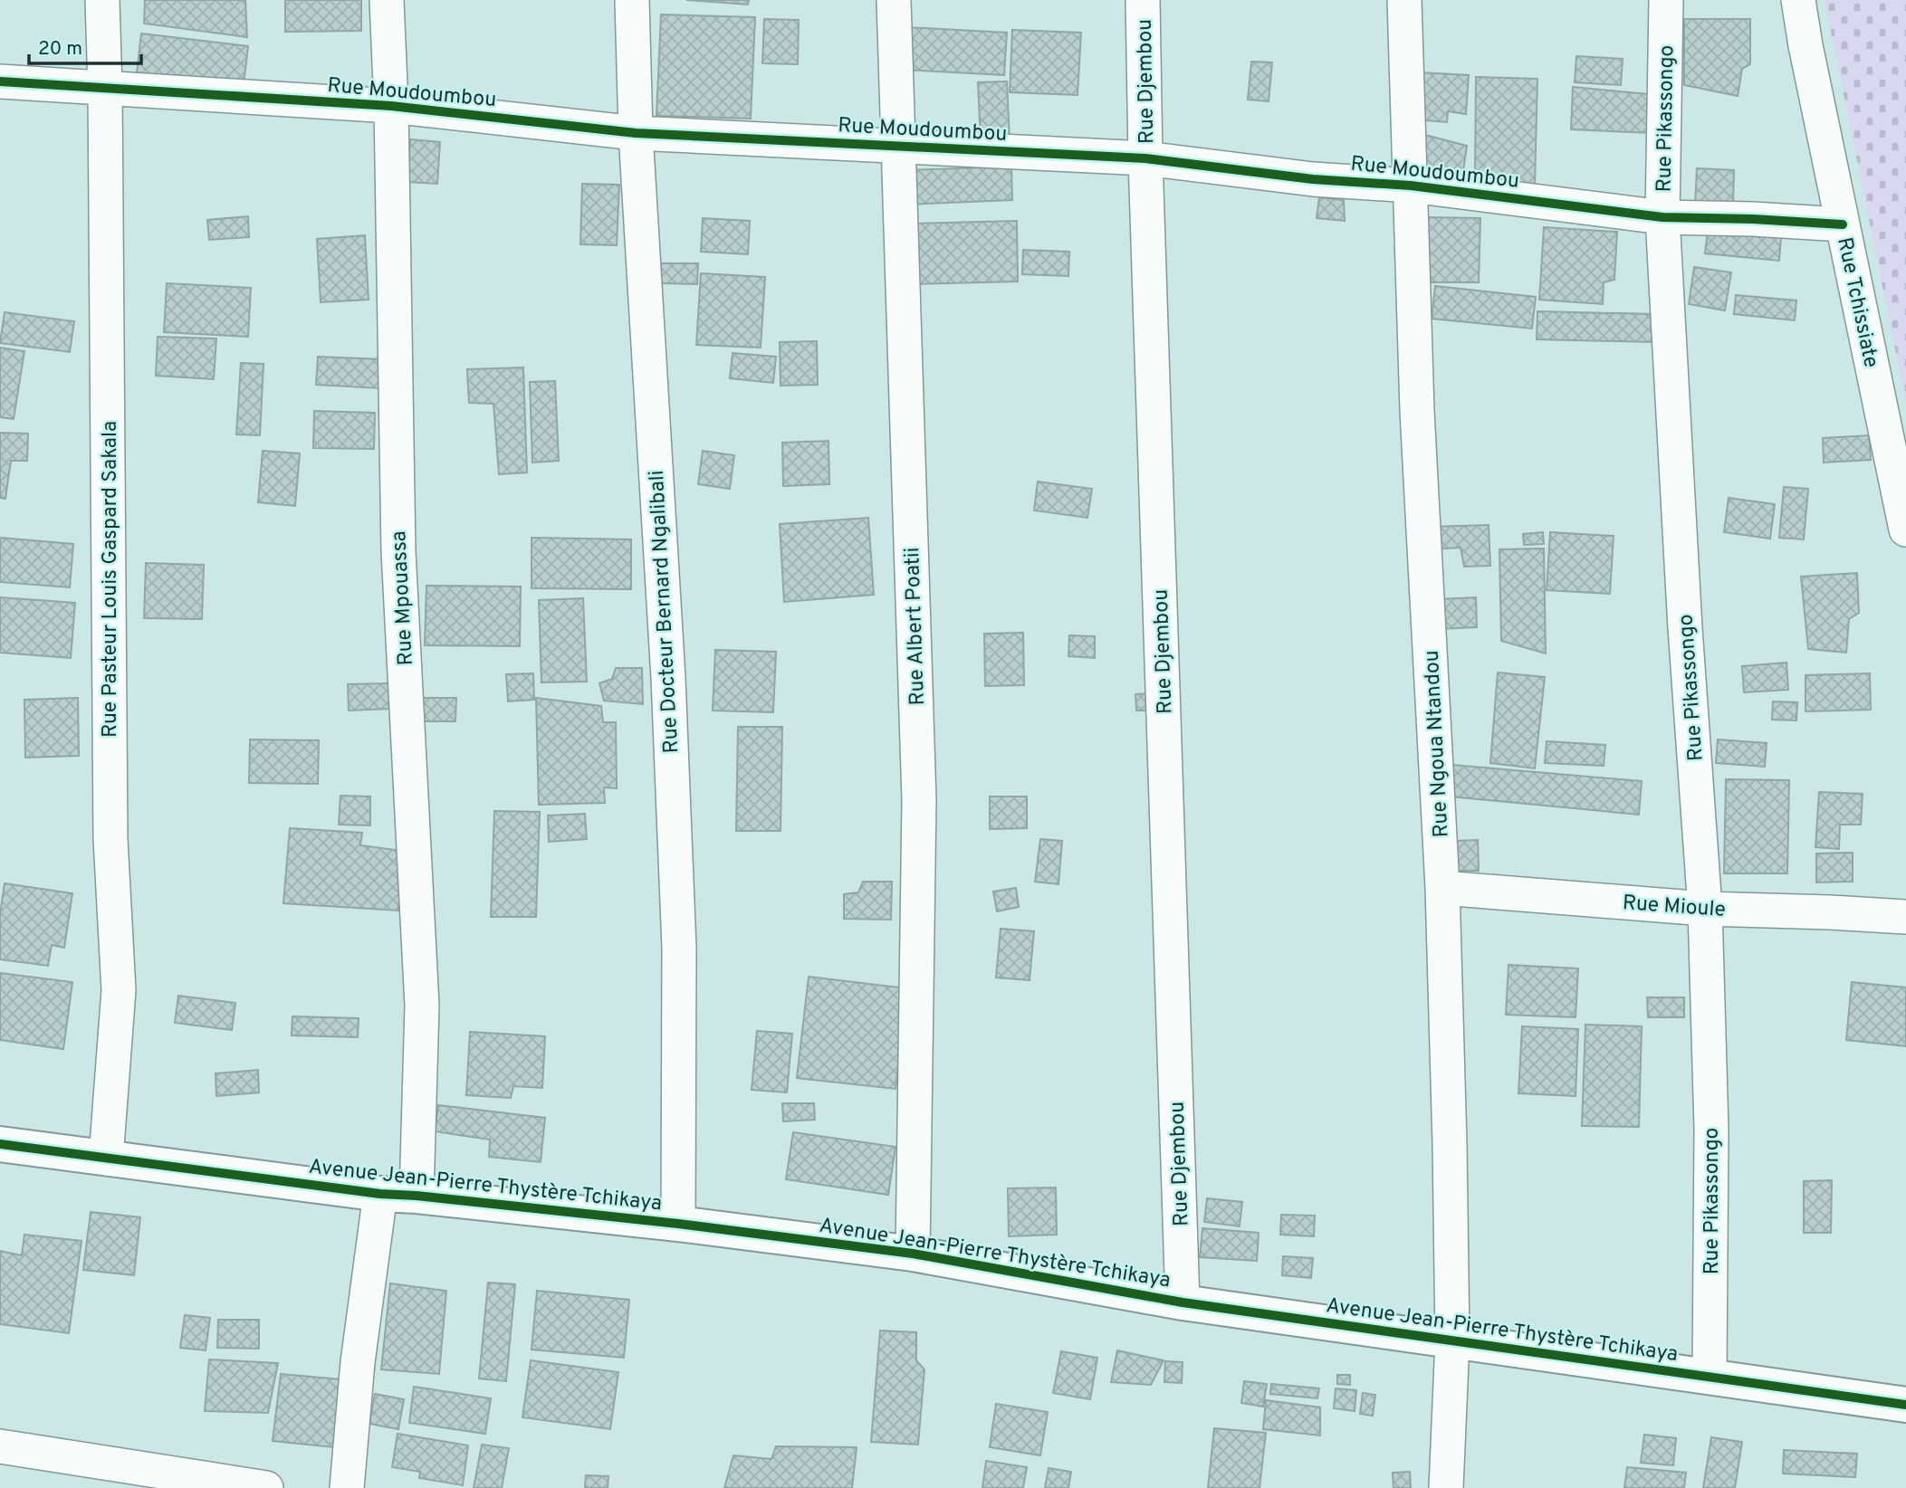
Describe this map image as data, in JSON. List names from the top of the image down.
{
  "streets": {
    "street": [
      "Rue Djembou",
      "Rue Moudoumbou",
      "Rue Pikassongo",
      "Rue Tchissiate",
      "Rue Pasteur Louis Gaspard Sakala",
      "Rue Mpouassa",
      "Rue Docteur Bernard Ngalibali",
      "Rue Albert Poatii",
      "Rue Ngoua Ntandou",
      "Rue Mioule",
      "Avenue Jean-Pierre Thystère Tchikaya"
    ]
  },
  "crossings": [
    ["Rue Djembou", "Rue Moudoumbou"],
    ["Rue Djembou", "Avenue Jean-Pierre Thystère Tchikaya"],
    ["Rue Moudoumbou", "Rue Pikassongo"],
    ["Rue Moudoumbou", "Rue Tchissiate"],
    ["Rue Moudoumbou", "Rue Pasteur Louis Gaspard Sakala"],
    ["Rue Moudoumbou", "Rue Mpouassa"],
    ["Rue Moudoumbou", "Rue Docteur Bernard Ngalibali"],
    ["Rue Moudoumbou", "Rue Albert Poatii"],
    ["Rue Moudoumbou", "Rue Ngoua Ntandou"],
    ["Rue Pikassongo", "Rue Mioule"],
    ["Rue Pikassongo", "Avenue Jean-Pierre Thystère Tchikaya"],
    ["Rue Pasteur Louis Gaspard Sakala", "Avenue Jean-Pierre Thystère Tchikaya"],
    ["Rue Mpouassa", "Avenue Jean-Pierre Thystère Tchikaya"],
    ["Rue Docteur Bernard Ngalibali", "Avenue Jean-Pierre Thystère Tchikaya"],
    ["Rue Albert Poatii", "Avenue Jean-Pierre Thystère Tchikaya"],
    ["Rue Ngoua Ntandou", "Rue Mioule"],
    ["Rue Ngoua Ntandou", "Avenue Jean-Pierre Thystère Tchikaya"]
  ],
  "scale_bar": "20 m"
}
